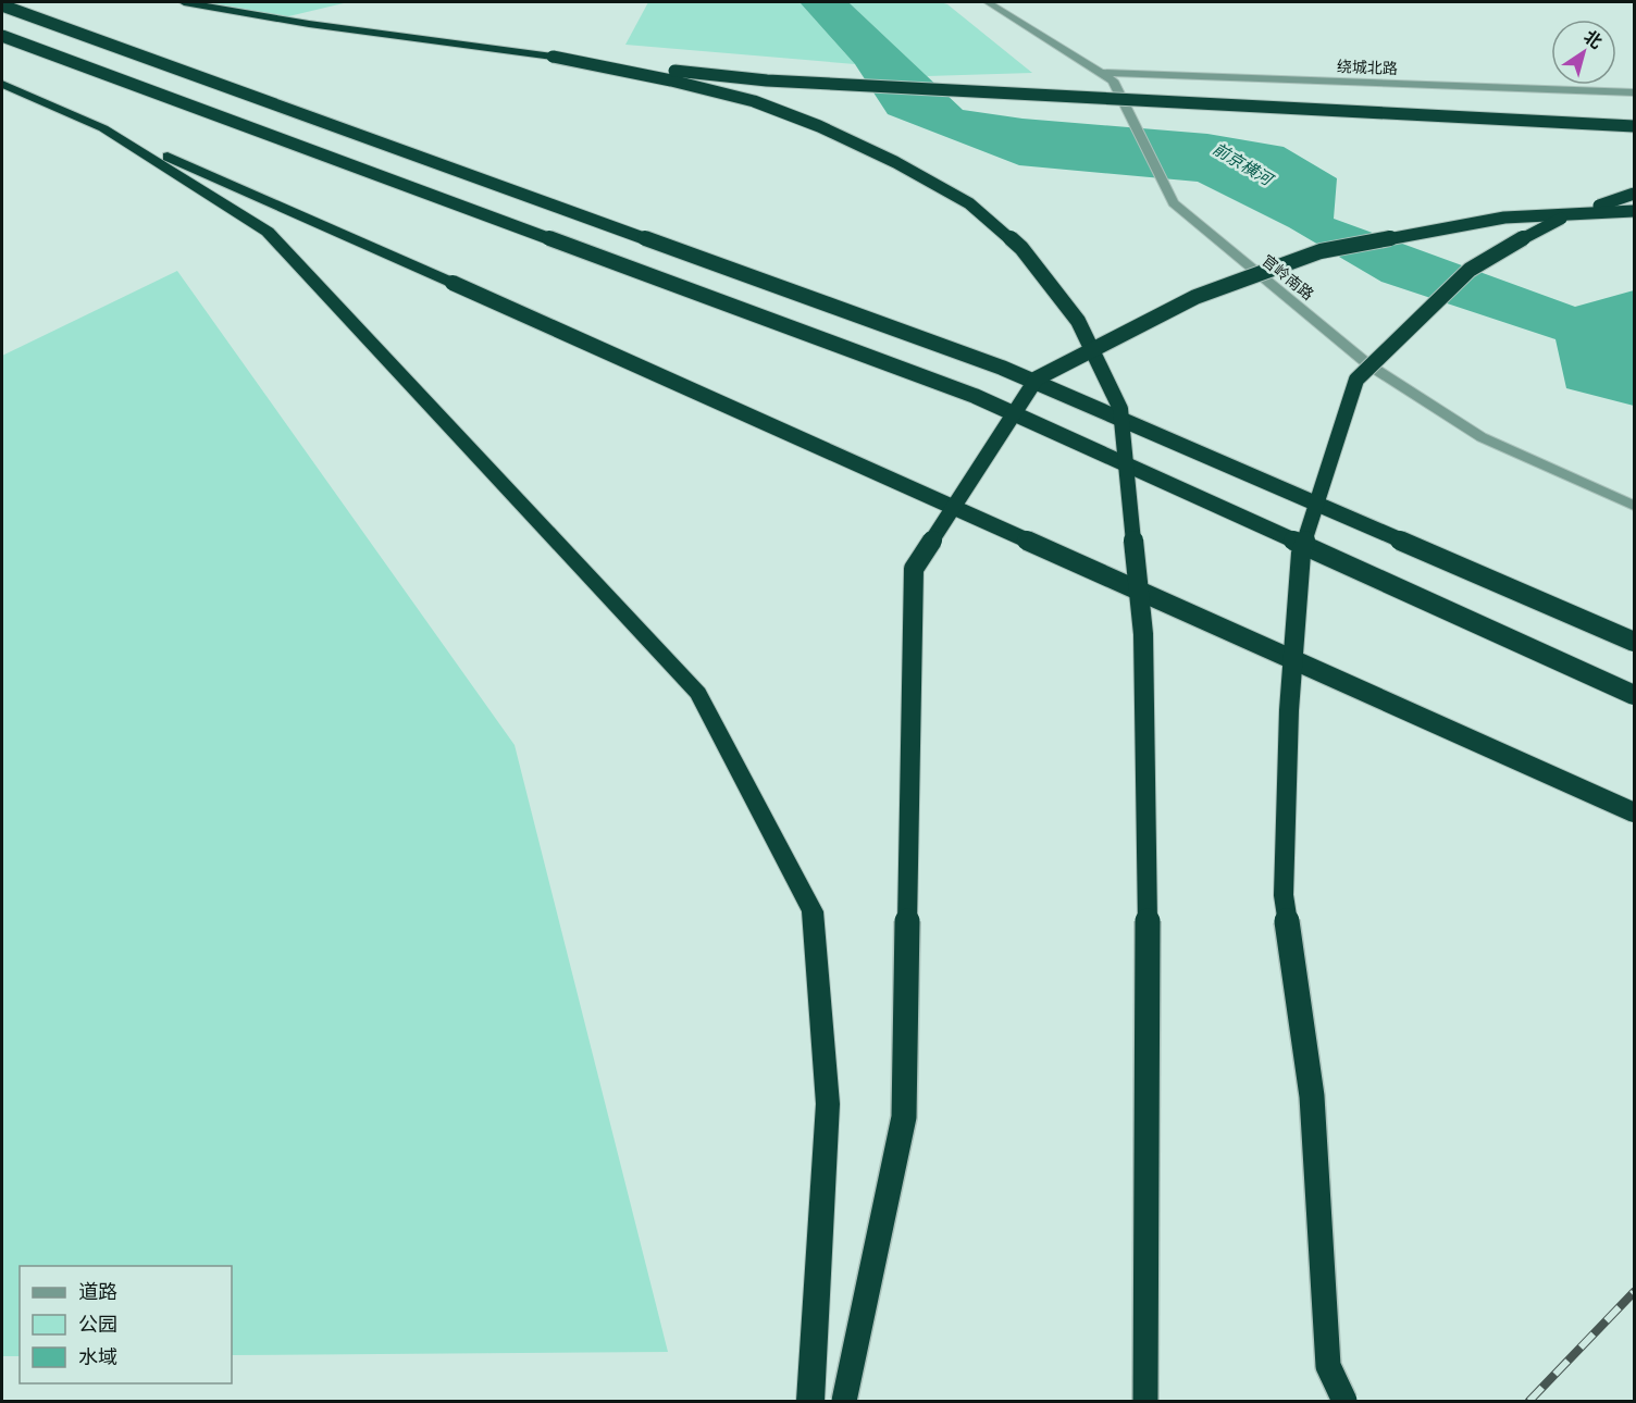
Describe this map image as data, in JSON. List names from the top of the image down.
{
  "streets": {
    "street": ["绕城北路", "官岭南路"]
  },
  "crossings": [
    ["绕城北路", "官岭南路"]
  ],
  "water": ["前京横河"],
  "legend": ["道路", "公园", "水域"],
  "north": "top right"
}
